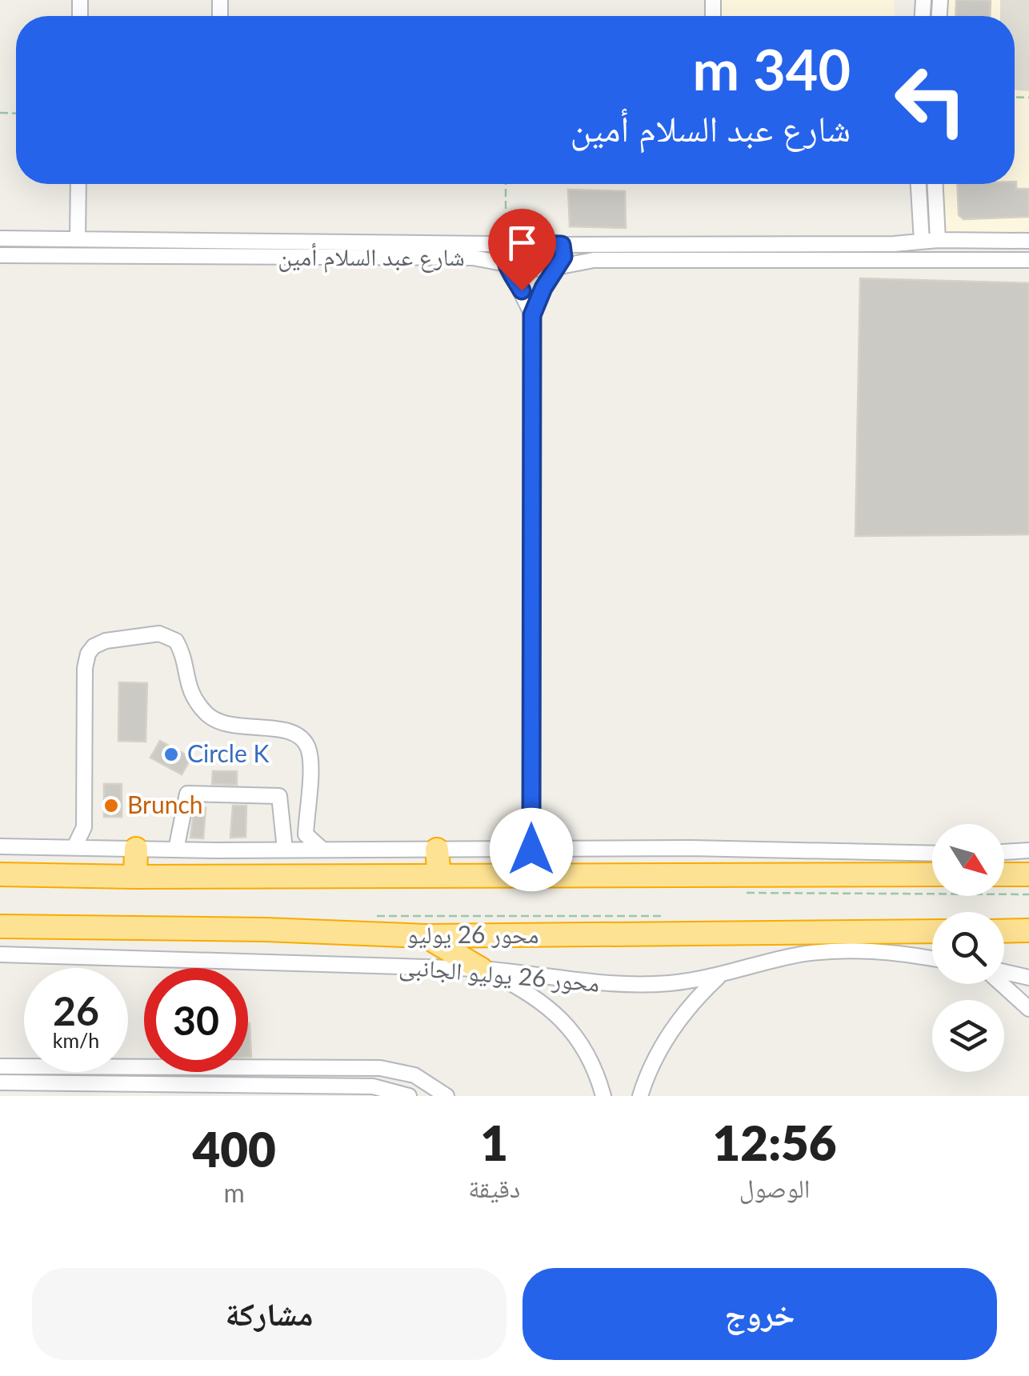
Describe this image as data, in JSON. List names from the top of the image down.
{
  "streets": {
    "highway": ["محور 26 يوليو"],
    "street": ["شارع عبد السلام أمين", "محور 26 يوليو الجانبى"]
  },
  "places": ["Circle K", "Brunch"],
  "north": "bottom right",
  "page": {
    "turn": ["340 m", "شارع عبد السلام أمين"],
    "speed": "26 km/h",
    "limit": "30",
    "eta": [
      "12:56",
      "الوصول",
      "1",
      "دقيقة",
      "400",
      "m"
    ],
    "buttons": ["خروج", "مشاركة"]
  }
}
